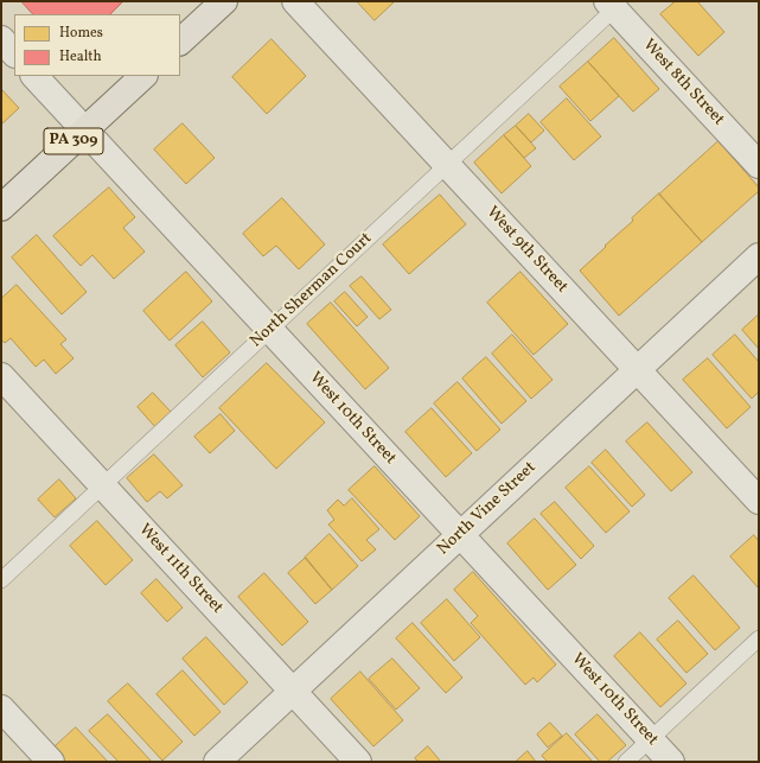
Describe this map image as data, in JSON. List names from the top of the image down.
{
  "streets": {
    "main road": ["PA 309"],
    "street": [
      "West 8th Street",
      "West 9th Street",
      "West 10th Street",
      "North Vine Street",
      "West 11th Street"
    ],
    "lane": ["North Sherman Court"]
  },
  "crossings": [
    ["West 8th Street", "North Sherman Court"],
    ["PA 309", "West 10th Street"],
    ["West 9th Street", "North Sherman Court"],
    ["West 9th Street", "North Vine Street"],
    ["North Sherman Court", "West 10th Street"],
    ["North Sherman Court", "West 11th Street"],
    ["West 10th Street", "North Vine Street"],
    ["North Vine Street", "West 11th Street"]
  ],
  "legend": ["Homes", "Health"]
}
